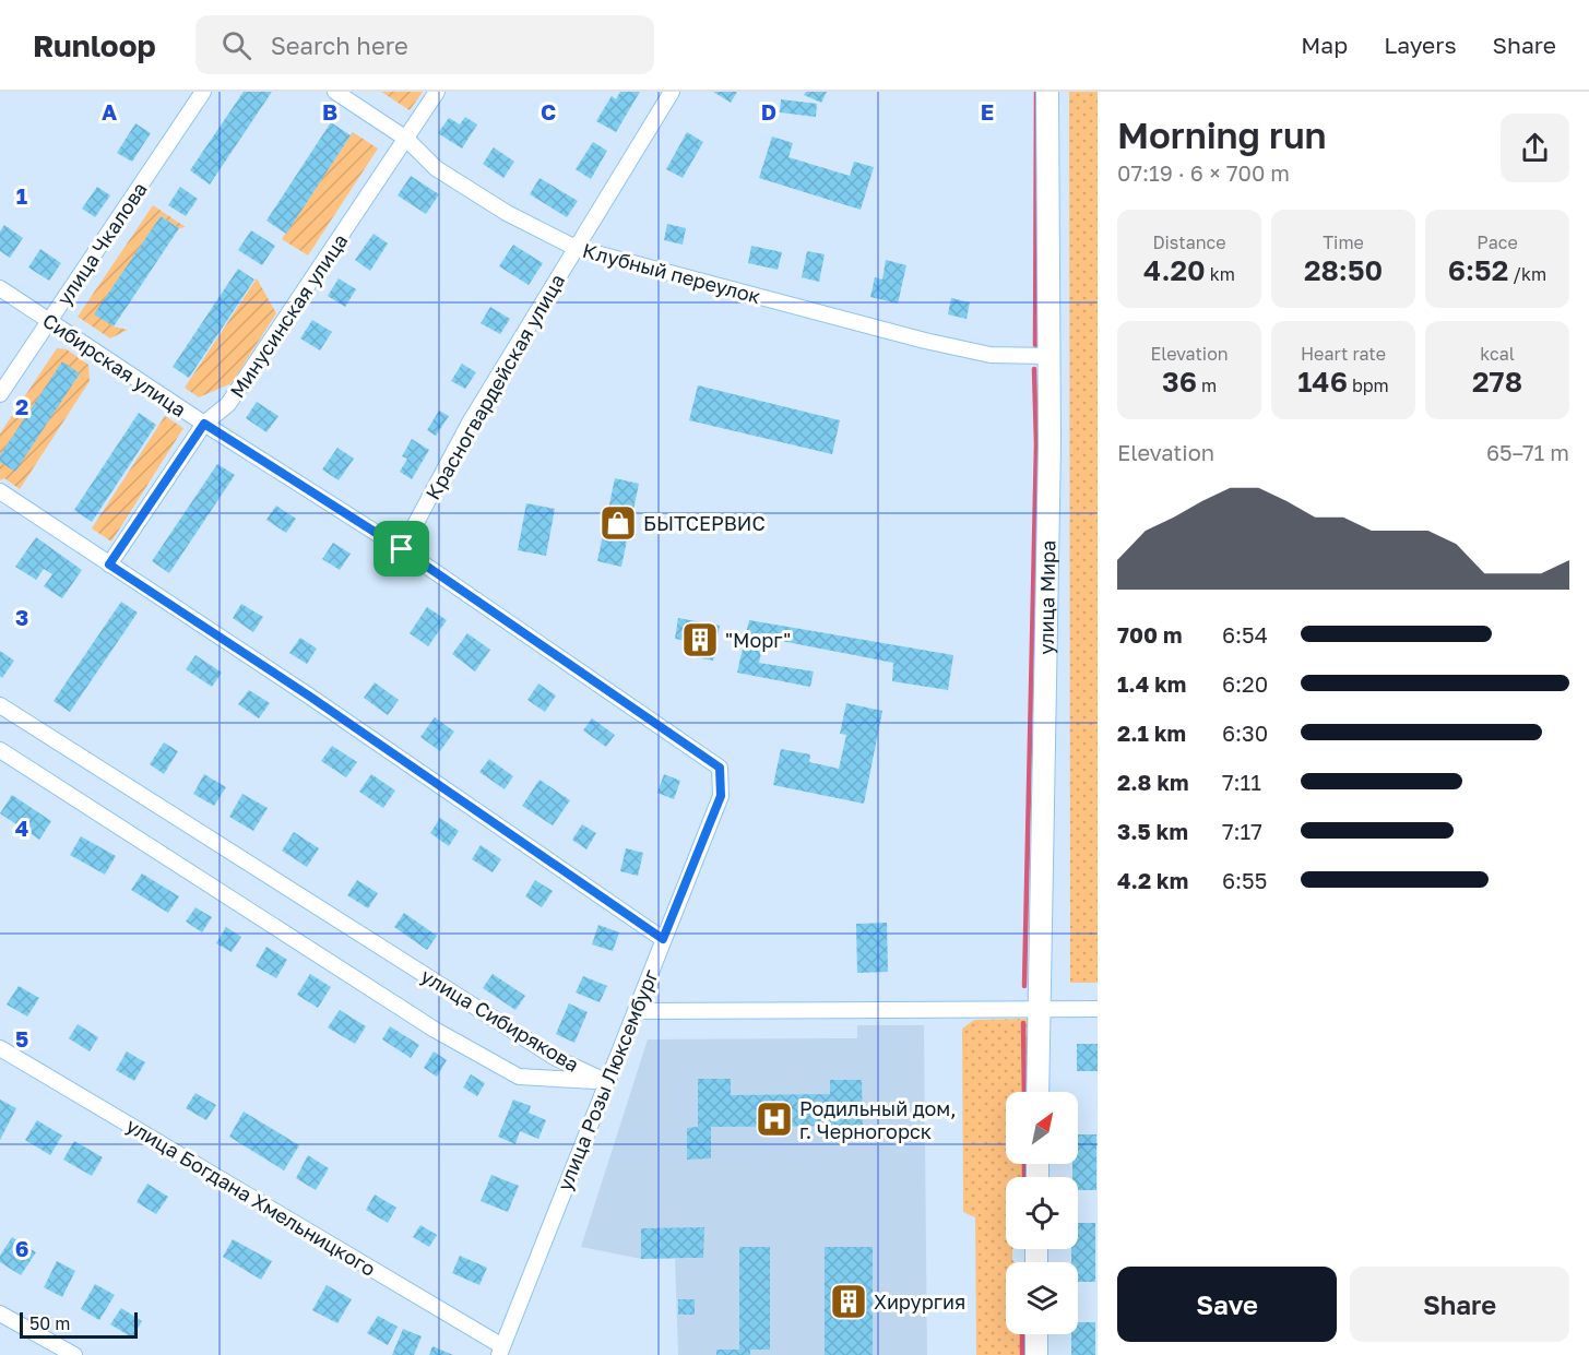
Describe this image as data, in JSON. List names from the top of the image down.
{
  "streets": {
    "main road": ["улица Мира"],
    "street": [
      "улица Чкалова",
      "Клубный переулок",
      "Минусинская улица",
      "Сибирская улица",
      "Красногвардейская улица",
      "улица Сибирякова",
      "улица Розы Люксембург",
      "улица Богдана Хмельницкого"
    ]
  },
  "crossings": [
    ["улица Чкалова", "Сибирская улица"],
    ["Клубный переулок", "Минусинская улица"],
    ["Клубный переулок", "Красногвардейская улица"],
    ["Клубный переулок", "улица Мира"],
    ["Минусинская улица", "Сибирская улица"],
    ["Сибирская улица", "Красногвардейская улица"],
    ["Сибирская улица", "улица Розы Люксембург"],
    ["улица Сибирякова", "улица Розы Люксембург"],
    ["улица Розы Люксембург", "улица Богдана Хмельницкого"]
  ],
  "places": {
    "shop": ["БЫТСЕРВИС"],
    "building": ["\"Морг\"", "Хирургия"],
    "hospital": ["Родильный дом, г. Черногорск"]
  },
  "scale_bar": "50 m",
  "north": "top right",
  "page": {
    "header": "Runloop",
    "search": "Search here",
    "nav": ["Map", "Layers", "Share"],
    "heading": ["Morning run", "07:19 · 6 × 700 m"],
    "stats": [
      ["Distance", "4.20 km"],
      ["Time", "28:50"],
      ["Pace", "6:52 /km"],
      ["Elevation", "36 m"],
      ["Heart rate", "146 bpm"],
      ["kcal", "278"]
    ],
    "chart": ["Elevation", "65–71 m"],
    "list": [
      {
        "name": "700 m",
        "note": "6:54"
      },
      {
        "name": "1.4 km",
        "note": "6:20"
      },
      {
        "name": "2.1 km",
        "note": "6:30"
      },
      {
        "name": "2.8 km",
        "note": "7:11"
      },
      {
        "name": "3.5 km",
        "note": "7:17"
      },
      {
        "name": "4.2 km",
        "note": "6:55"
      }
    ],
    "buttons": ["Save", "Share"],
    "scale": "50 m"
  },
  "grid": {
    "columns": [
      "A",
      "B",
      "C",
      "D",
      "E"
    ],
    "rows": [
      "1",
      "2",
      "3",
      "4",
      "5",
      "6"
    ]
  }
}
